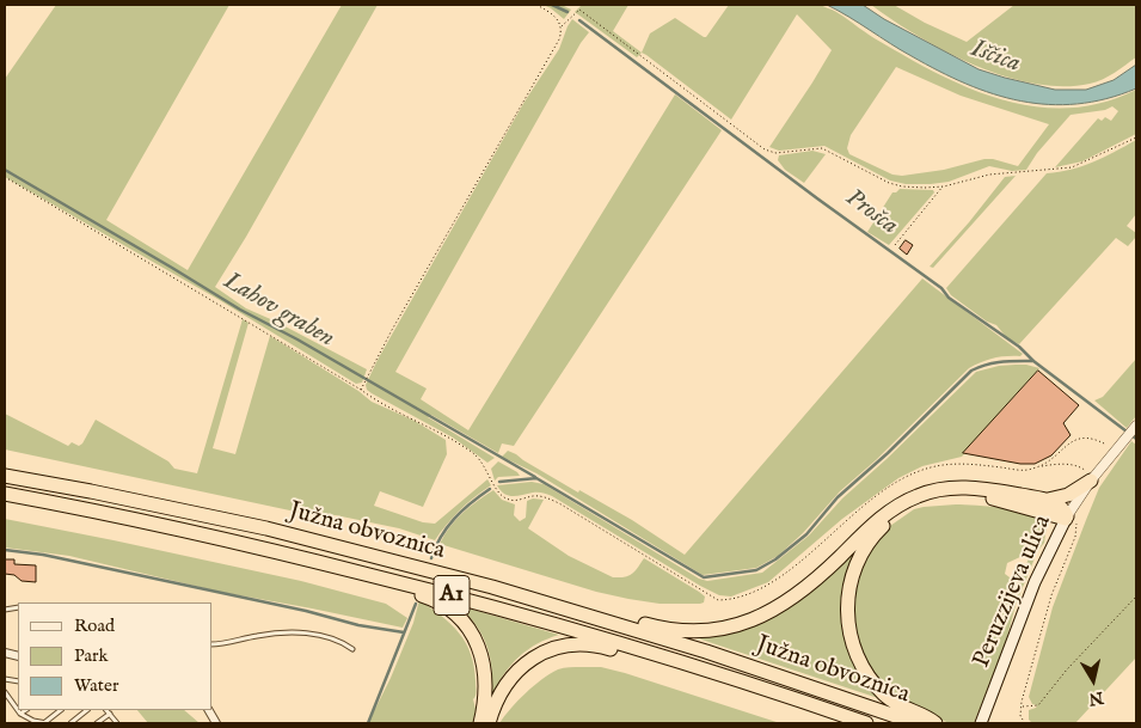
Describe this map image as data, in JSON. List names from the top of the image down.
{
  "streets": {
    "highway": ["Južna obvoznica", "A1"],
    "main road": ["Peruzzijeva ulica"]
  },
  "water": ["Iščica", "Prošca", "Lahov graben"],
  "legend": ["Road", "Park", "Water"],
  "north": "bottom"
}
